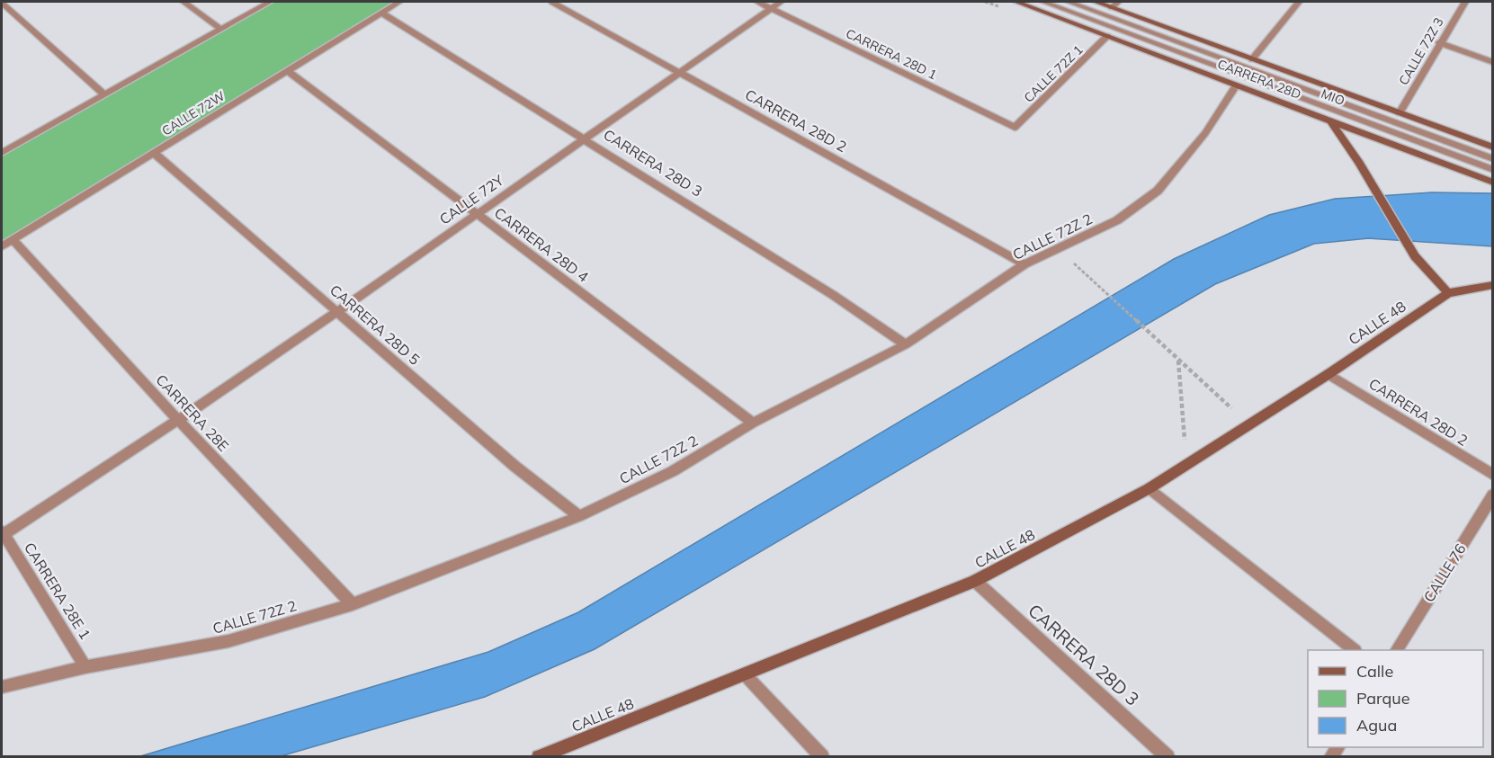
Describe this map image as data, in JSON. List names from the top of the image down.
{
  "streets": {
    "street": [
      "CALLE 72Z 3",
      "CARRERA 28D 1",
      "CALLE 72Z 1",
      "CARRERA 28D",
      "MIO",
      "CALLE 72W",
      "CARRERA 28D 2",
      "CARRERA 28D 3",
      "CALLE 72Y",
      "CALLE 72Z 2",
      "CARRERA 28D 4",
      "CALLE 48",
      "CARRERA 28D 5",
      "CARRERA 28E",
      "CALLE 76",
      "CARRERA 28E 1"
    ]
  },
  "crossings": [
    ["CALLE 72Z 3", "CARRERA 28D"],
    ["CARRERA 28D 1", "CALLE 72Z 1"],
    ["CARRERA 28D 1", "CALLE 72Y"],
    ["CALLE 72Z 1", "CARRERA 28D"],
    ["CARRERA 28D", "CALLE 72Z 2"],
    ["CALLE 72W", "CARRERA 28D 3"],
    ["CALLE 72W", "CARRERA 28D 4"],
    ["CALLE 72W", "CARRERA 28D 5"],
    ["CALLE 72W", "CARRERA 28E"],
    ["CARRERA 28D 2", "CALLE 72Y"],
    ["CARRERA 28D 2", "CALLE 72Z 2"],
    ["CARRERA 28D 2", "CALLE 48"],
    ["CARRERA 28D 3", "CALLE 72Y"],
    ["CARRERA 28D 3", "CALLE 72Z 2"],
    ["CARRERA 28D 3", "CALLE 48"],
    ["CALLE 72Y", "CARRERA 28D 4"],
    ["CALLE 72Y", "CARRERA 28D 5"],
    ["CALLE 72Y", "CARRERA 28E"],
    ["CALLE 72Y", "CARRERA 28E 1"],
    ["CALLE 72Z 2", "CARRERA 28D 4"],
    ["CALLE 72Z 2", "CARRERA 28D 5"],
    ["CALLE 72Z 2", "CARRERA 28E"],
    ["CALLE 72Z 2", "CARRERA 28E 1"]
  ],
  "legend": ["Calle", "Parque", "Agua"]
}
